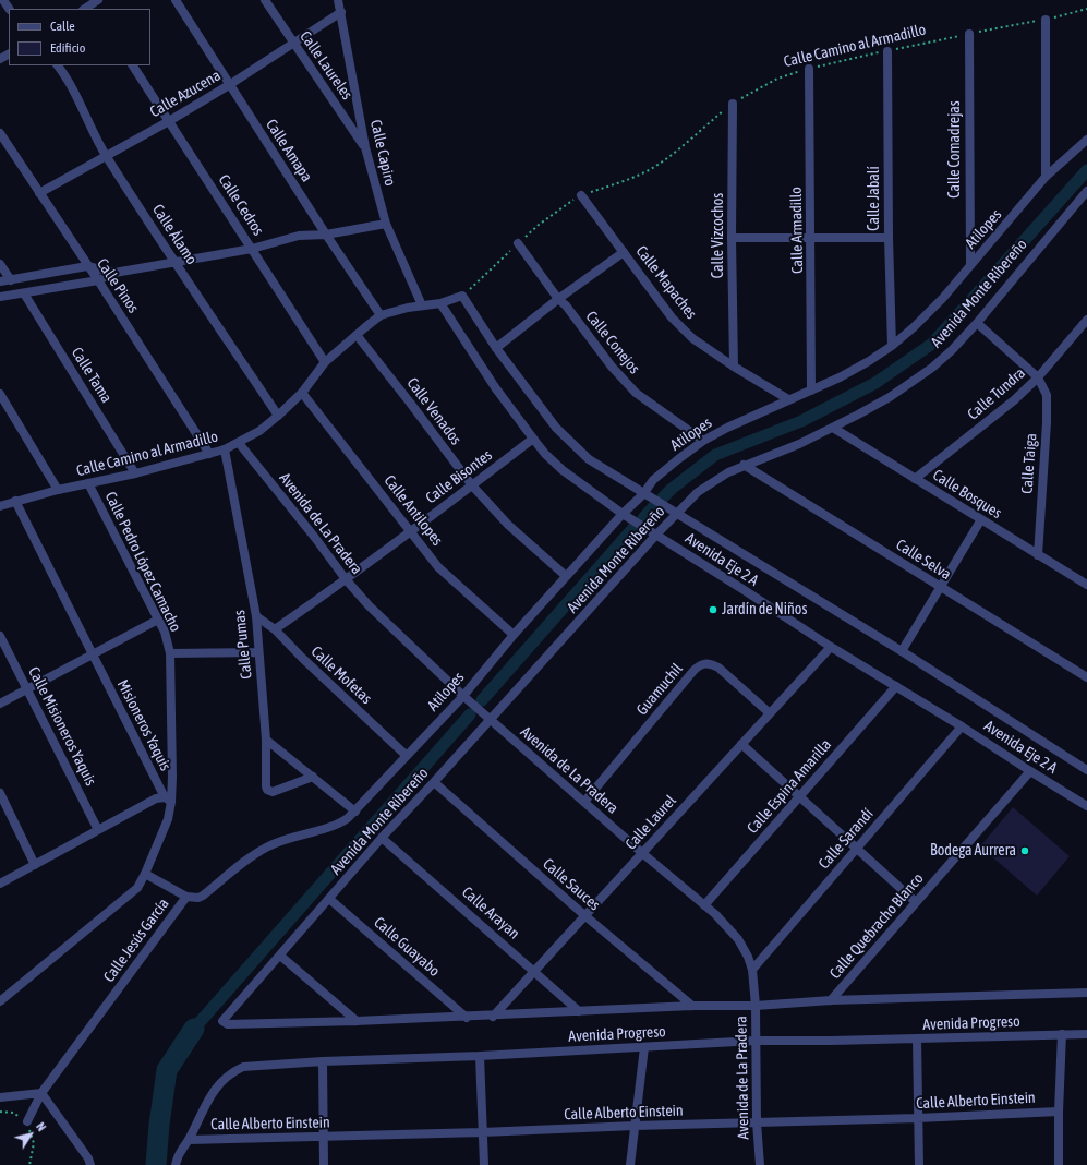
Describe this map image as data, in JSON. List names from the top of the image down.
{
  "streets": {
    "street": [
      "Calle Camino al Armadillo",
      "Calle Laureles",
      "Calle Azucena",
      "Calle Comadrejas",
      "Calle Amapa",
      "Calle Capiro",
      "Calle Jabalí",
      "Calle Cedros",
      "Atilopes",
      "Calle Armadillo",
      "Calle Álamo",
      "Calle Vizcochos",
      "Calle Mapaches",
      "Calle Pinos",
      "Avenida Monte Ribereño",
      "Calle Conejos",
      "Calle Tama",
      "Calle Tundra",
      "Calle Venados",
      "Calle Taiga",
      "Calle Bisontes",
      "Calle Bosques",
      "Calle Antilopes",
      "Avenida de La Pradera",
      "Avenida Eje 2 A",
      "Calle Selva",
      "Calle Pedro López Camacho",
      "Calle Pumas",
      "Calle Mofetas",
      "Guamuchil",
      "Misioneros Yaquis",
      "Calle Misioneros Yaquis",
      "Calle Espina Amarilla",
      "Calle Laurel",
      "Calle Sarandí",
      "Calle Sauces",
      "Calle Arayan",
      "Calle Quebracho Blanco",
      "Calle Jesús García",
      "Calle Guayabo",
      "Avenida Progreso",
      "Calle Alberto Einstein"
    ]
  },
  "crossings": [
    ["Calle Camino al Armadillo", "Calle Comadrejas"],
    ["Calle Camino al Armadillo", "Calle Amapa"],
    ["Calle Camino al Armadillo", "Calle Capiro"],
    ["Calle Camino al Armadillo", "Calle Jabalí"],
    ["Calle Camino al Armadillo", "Calle Cedros"],
    ["Calle Camino al Armadillo", "Calle Armadillo"],
    ["Calle Camino al Armadillo", "Calle Álamo"],
    ["Calle Camino al Armadillo", "Calle Vizcochos"],
    ["Calle Camino al Armadillo", "Calle Mapaches"],
    ["Calle Camino al Armadillo", "Calle Pinos"],
    ["Calle Camino al Armadillo", "Calle Conejos"],
    ["Calle Camino al Armadillo", "Calle Tama"],
    ["Calle Camino al Armadillo", "Calle Venados"],
    ["Calle Camino al Armadillo", "Calle Antilopes"],
    ["Calle Camino al Armadillo", "Avenida de La Pradera"],
    ["Calle Camino al Armadillo", "Avenida Eje 2 A"],
    ["Calle Camino al Armadillo", "Calle Pedro López Camacho"],
    ["Calle Camino al Armadillo", "Calle Pumas"],
    ["Calle Camino al Armadillo", "Misioneros Yaquis"],
    ["Calle Laureles", "Calle Azucena"],
    ["Calle Laureles", "Calle Capiro"],
    ["Calle Azucena", "Calle Amapa"],
    ["Calle Azucena", "Calle Capiro"],
    ["Calle Azucena", "Calle Cedros"],
    ["Calle Azucena", "Calle Álamo"],
    ["Calle Azucena", "Calle Pinos"],
    ["Calle Comadrejas", "Atilopes"],
    ["Calle Jabalí", "Atilopes"],
    ["Atilopes", "Calle Armadillo"],
    ["Atilopes", "Calle Mapaches"],
    ["Atilopes", "Calle Conejos"],
    ["Atilopes", "Calle Venados"],
    ["Atilopes", "Calle Antilopes"],
    ["Atilopes", "Avenida de La Pradera"],
    ["Atilopes", "Avenida Eje 2 A"],
    ["Atilopes", "Calle Mofetas"],
    ["Atilopes", "Calle Jesús García"],
    ["Calle Vizcochos", "Calle Mapaches"],
    ["Avenida Monte Ribereño", "Calle Bosques"],
    ["Avenida Monte Ribereño", "Avenida de La Pradera"],
    ["Avenida Monte Ribereño", "Avenida Eje 2 A"],
    ["Avenida Monte Ribereño", "Calle Selva"],
    ["Avenida Monte Ribereño", "Calle Sauces"],
    ["Avenida Monte Ribereño", "Calle Arayan"],
    ["Avenida Monte Ribereño", "Calle Guayabo"],
    ["Avenida Monte Ribereño", "Avenida Progreso"],
    ["Calle Tundra", "Calle Taiga"],
    ["Calle Tundra", "Calle Bosques"],
    ["Calle Venados", "Calle Bisontes"],
    ["Calle Taiga", "Calle Bosques"],
    ["Calle Bisontes", "Calle Antilopes"],
    ["Calle Bisontes", "Avenida de La Pradera"],
    ["Calle Bisontes", "Avenida Eje 2 A"],
    ["Calle Bisontes", "Calle Mofetas"],
    ["Avenida de La Pradera", "Guamuchil"],
    ["Avenida de La Pradera", "Calle Espina Amarilla"],
    ["Avenida de La Pradera", "Calle Laurel"],
    ["Avenida de La Pradera", "Calle Sarandí"],
    ["Avenida de La Pradera", "Avenida Progreso"],
    ["Avenida de La Pradera", "Calle Alberto Einstein"],
    ["Avenida Eje 2 A", "Calle Espina Amarilla"],
    ["Avenida Eje 2 A", "Calle Laurel"],
    ["Avenida Eje 2 A", "Calle Sarandí"],
    ["Avenida Eje 2 A", "Calle Quebracho Blanco"],
    ["Calle Pedro López Camacho", "Misioneros Yaquis"],
    ["Calle Pumas", "Calle Mofetas"],
    ["Guamuchil", "Calle Laurel"],
    ["Calle Laurel", "Calle Sauces"],
    ["Calle Laurel", "Calle Arayan"],
    ["Calle Laurel", "Avenida Progreso"],
    ["Calle Sauces", "Avenida Progreso"],
    ["Calle Arayan", "Avenida Progreso"],
    ["Calle Quebracho Blanco", "Avenida Progreso"],
    ["Calle Guayabo", "Avenida Progreso"],
    ["Avenida Progreso", "Calle Alberto Einstein"]
  ],
  "places": ["Jardín de Niños", "Bodega Aurrera"],
  "legend": ["Calle", "Edificio"],
  "north": "top right"
}
